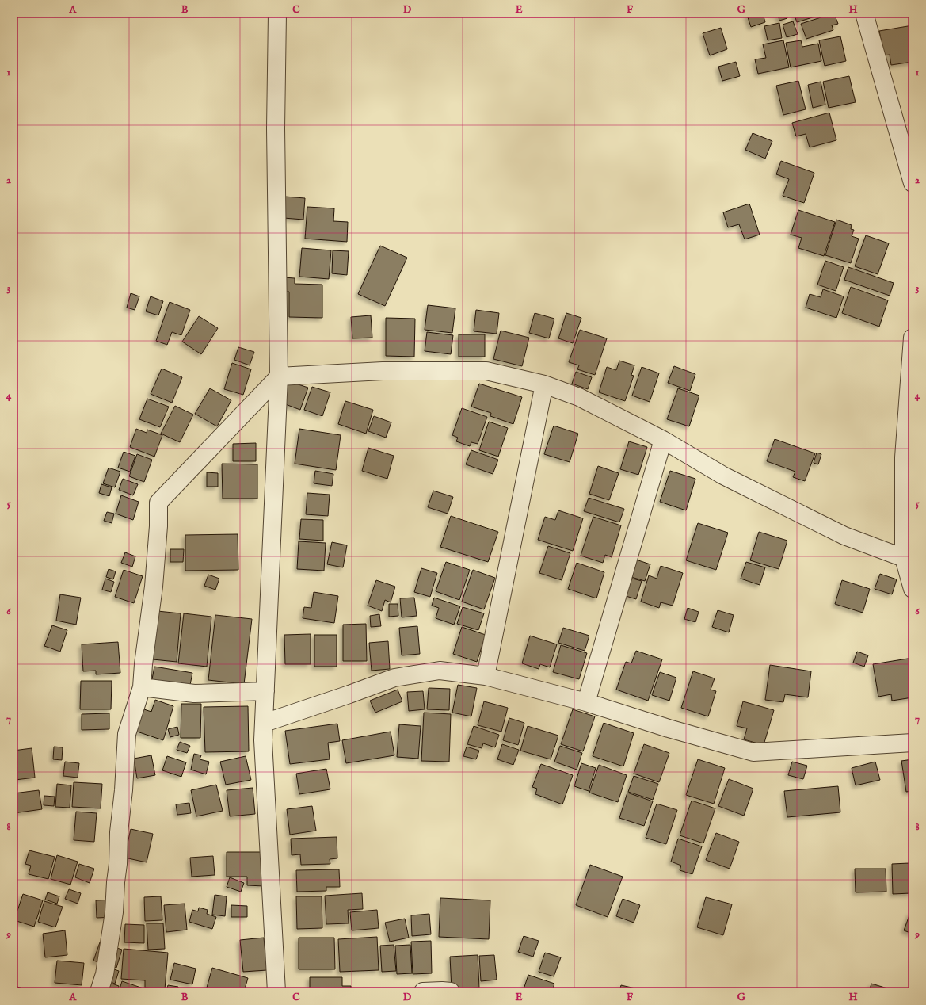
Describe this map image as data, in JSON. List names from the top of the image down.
{
  "grid": {
    "columns": [
      "A",
      "B",
      "C",
      "D",
      "E",
      "F",
      "G",
      "H"
    ],
    "rows": [
      "1",
      "2",
      "3",
      "4",
      "5",
      "6",
      "7",
      "8",
      "9"
    ]
  }
}
